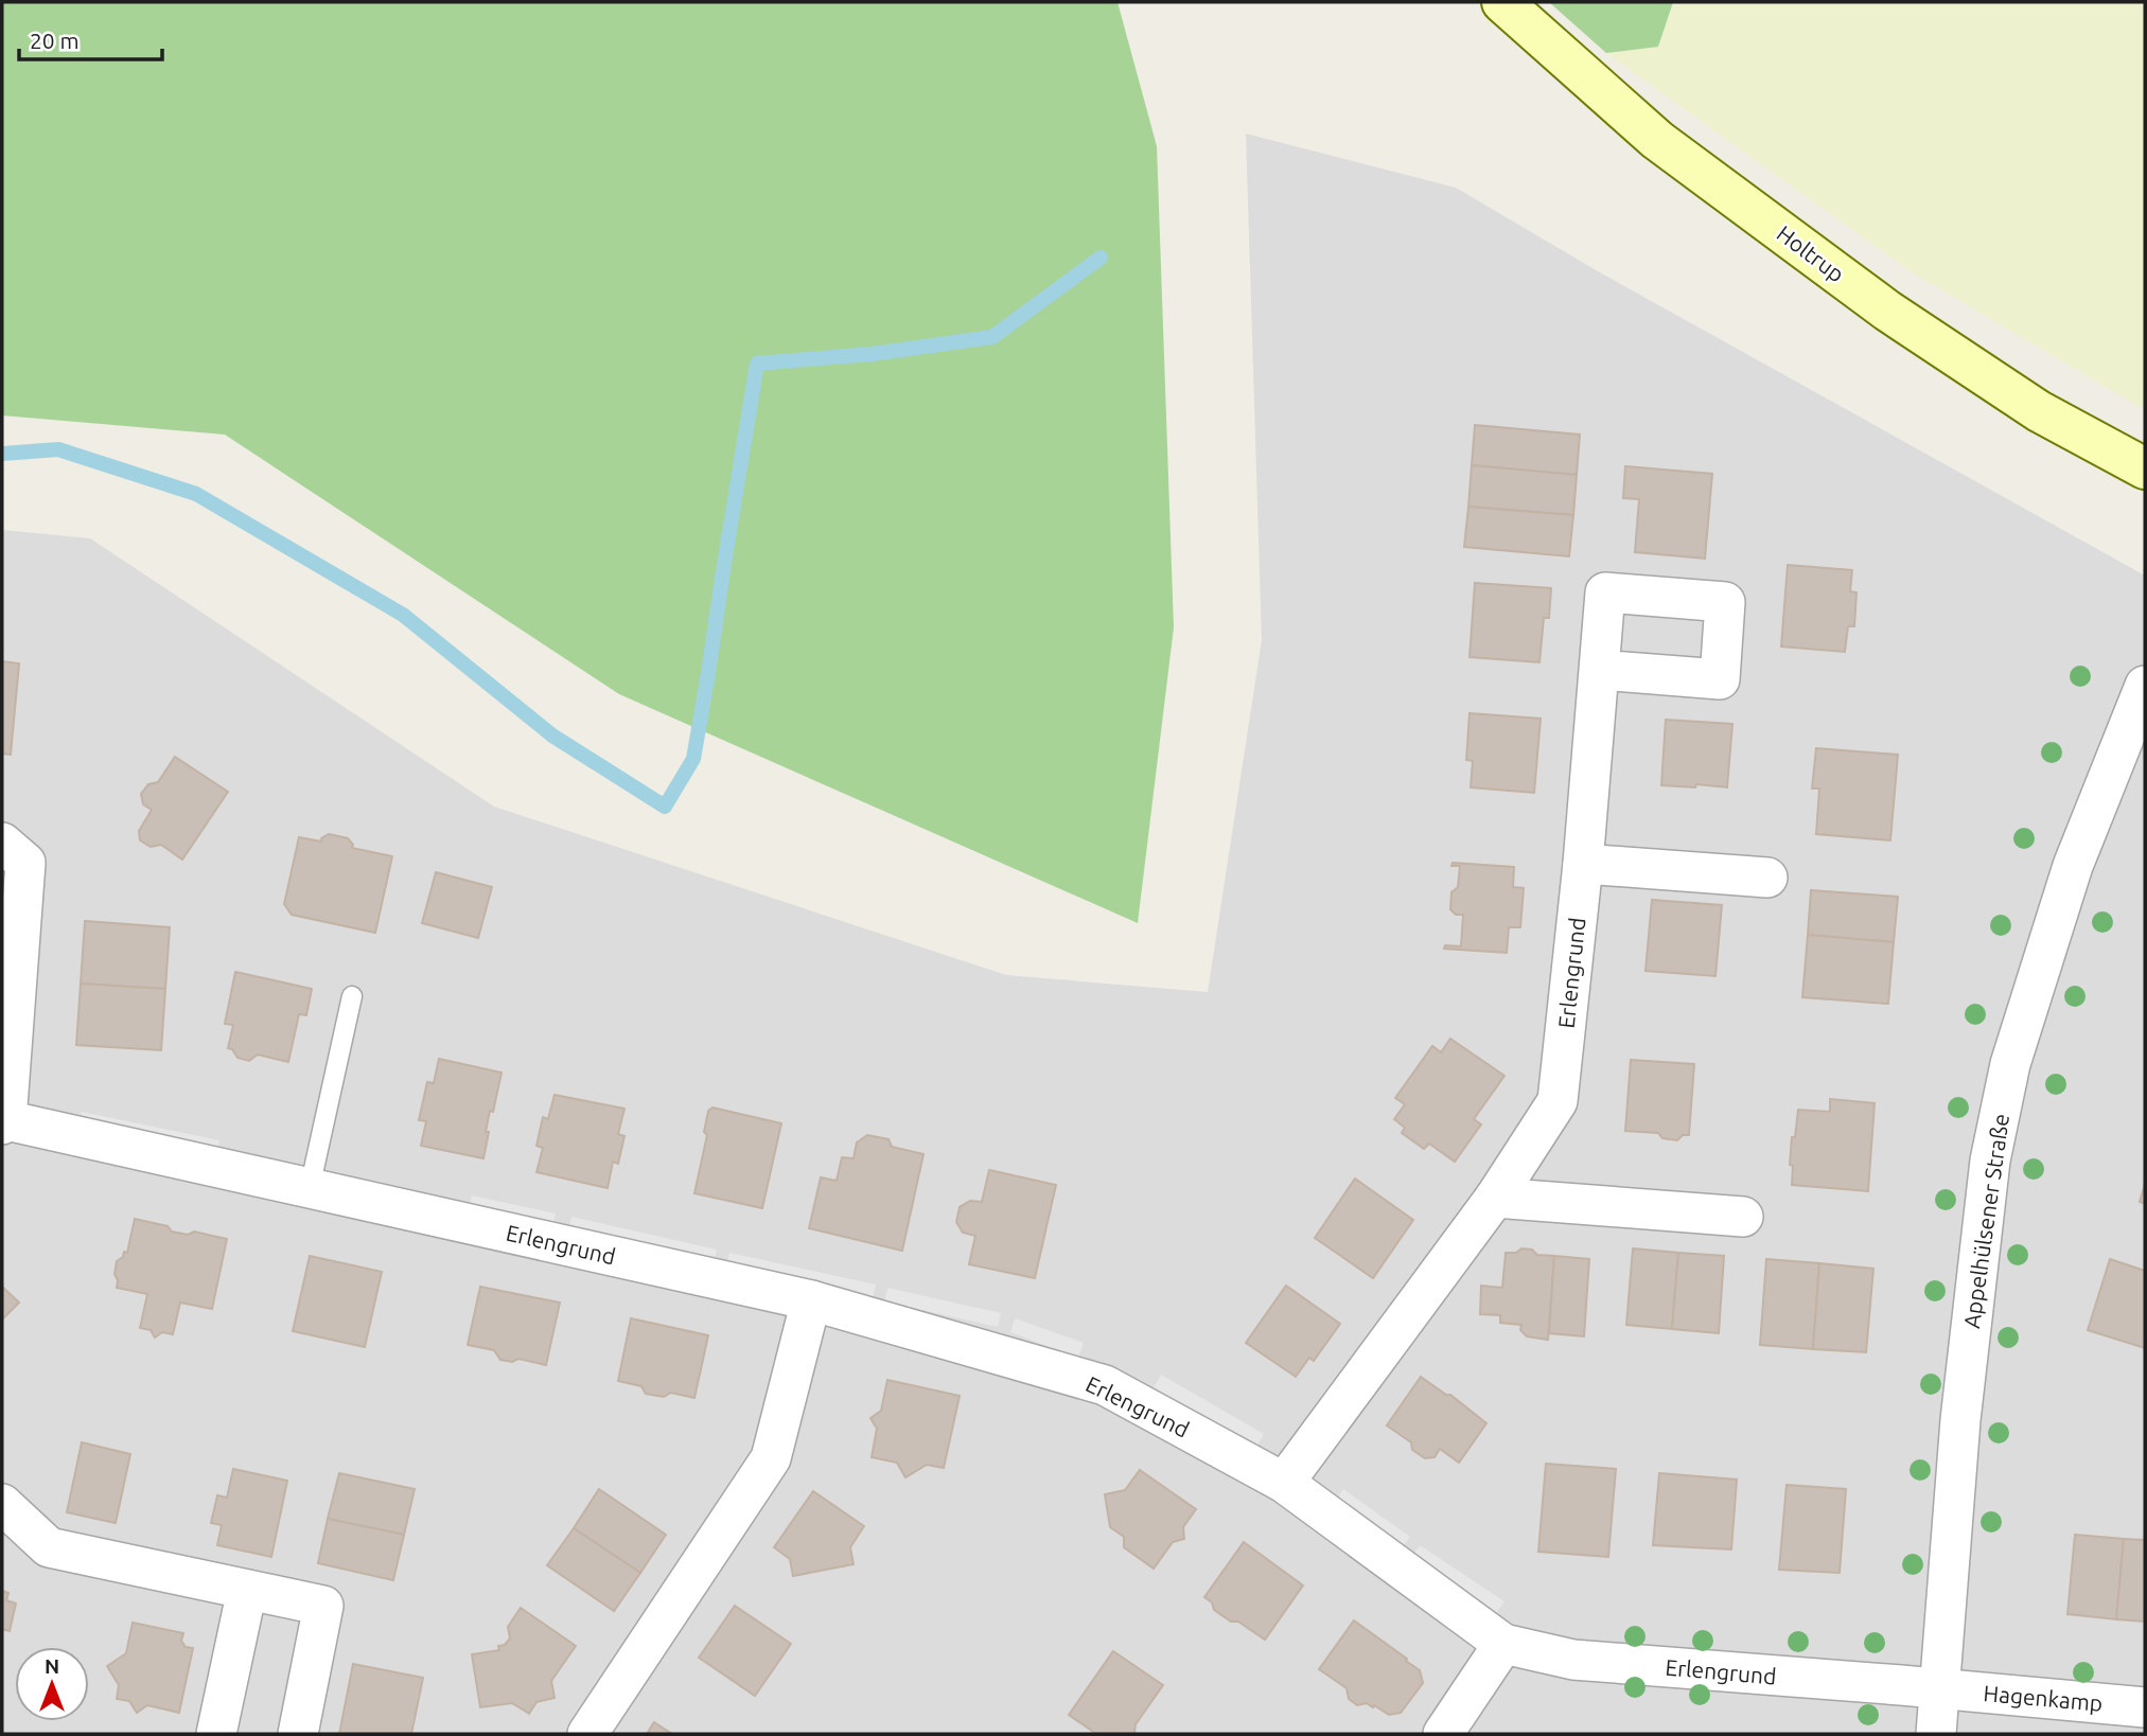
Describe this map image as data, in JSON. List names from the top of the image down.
{
  "streets": {
    "main road": ["Holtrup"],
    "street": ["Erlengrund", "Appelhülsener Straße", "Hagenkamp"]
  },
  "crossings": [
    ["Erlengrund", "Appelhülsener Straße"],
    ["Erlengrund", "Hagenkamp"],
    ["Appelhülsener Straße", "Hagenkamp"]
  ],
  "scale_bar": "20 m",
  "north": "top"
}
